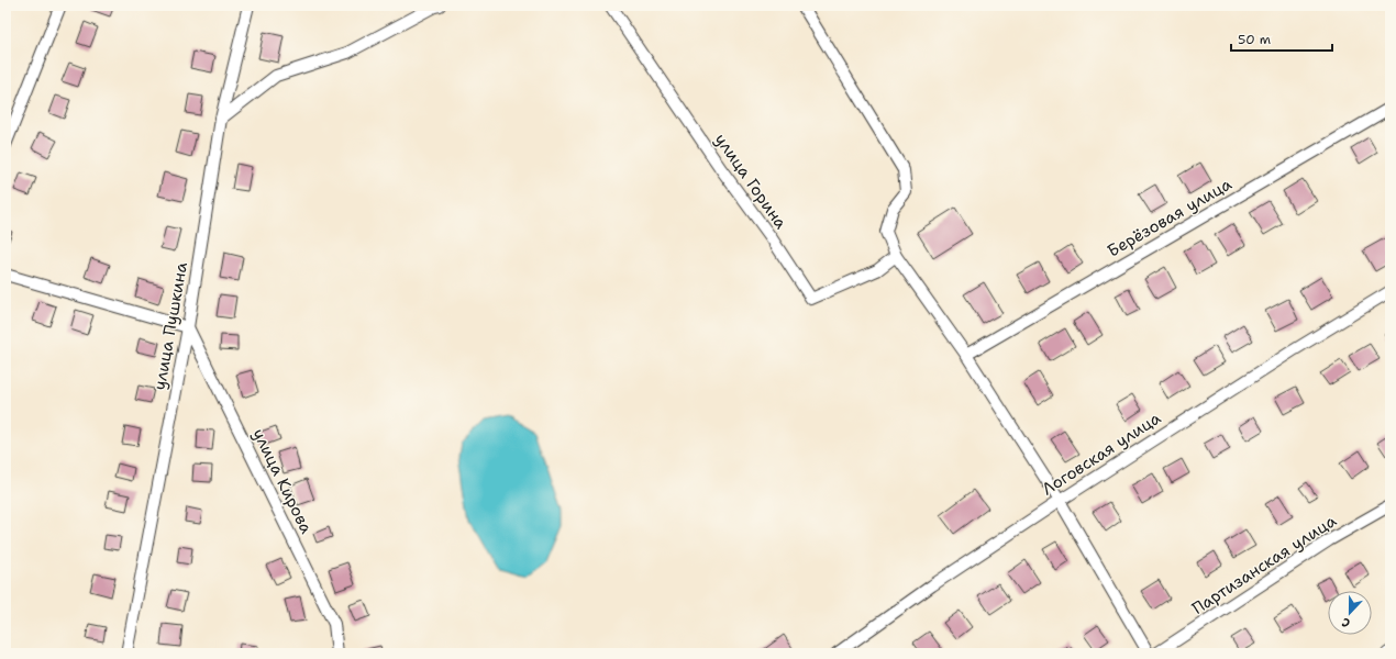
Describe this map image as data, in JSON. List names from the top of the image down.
{
  "streets": {
    "street": [
      "улица Горина",
      "Берёзовая улица",
      "улица Пушкина",
      "Логовская улица",
      "улица Кирова",
      "Партизанская улица"
    ]
  },
  "crossings": [
    ["улица Пушкина", "улица Кирова"]
  ],
  "scale_bar": "50 m",
  "north": "bottom"
}
